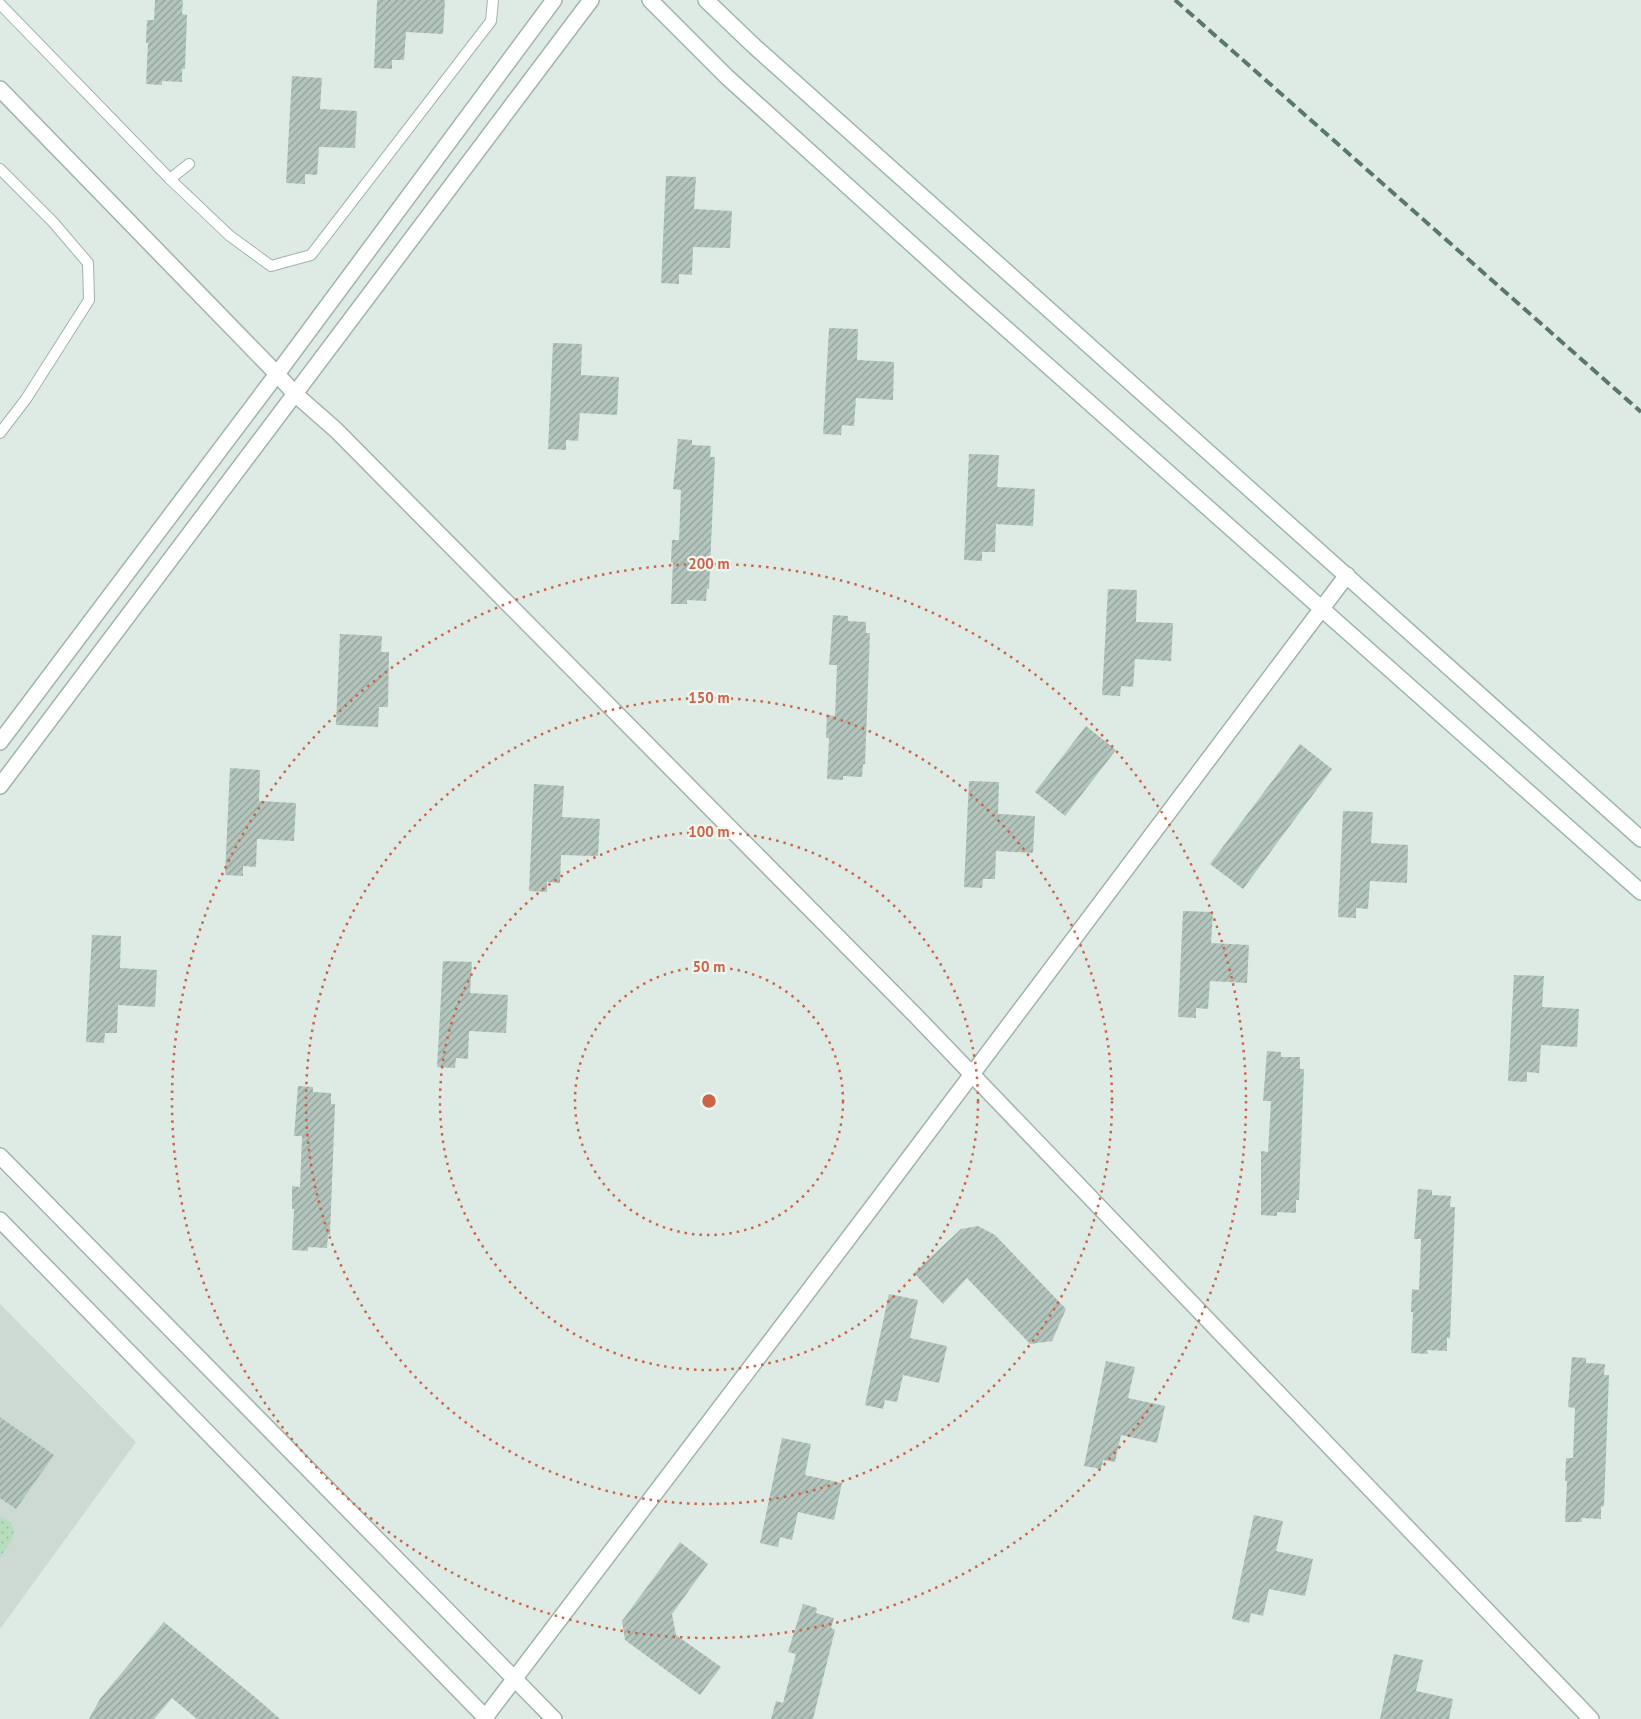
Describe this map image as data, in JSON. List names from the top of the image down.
{
  "rings": [
    "200 m",
    "150 m",
    "100 m",
    "50 m"
  ]
}
